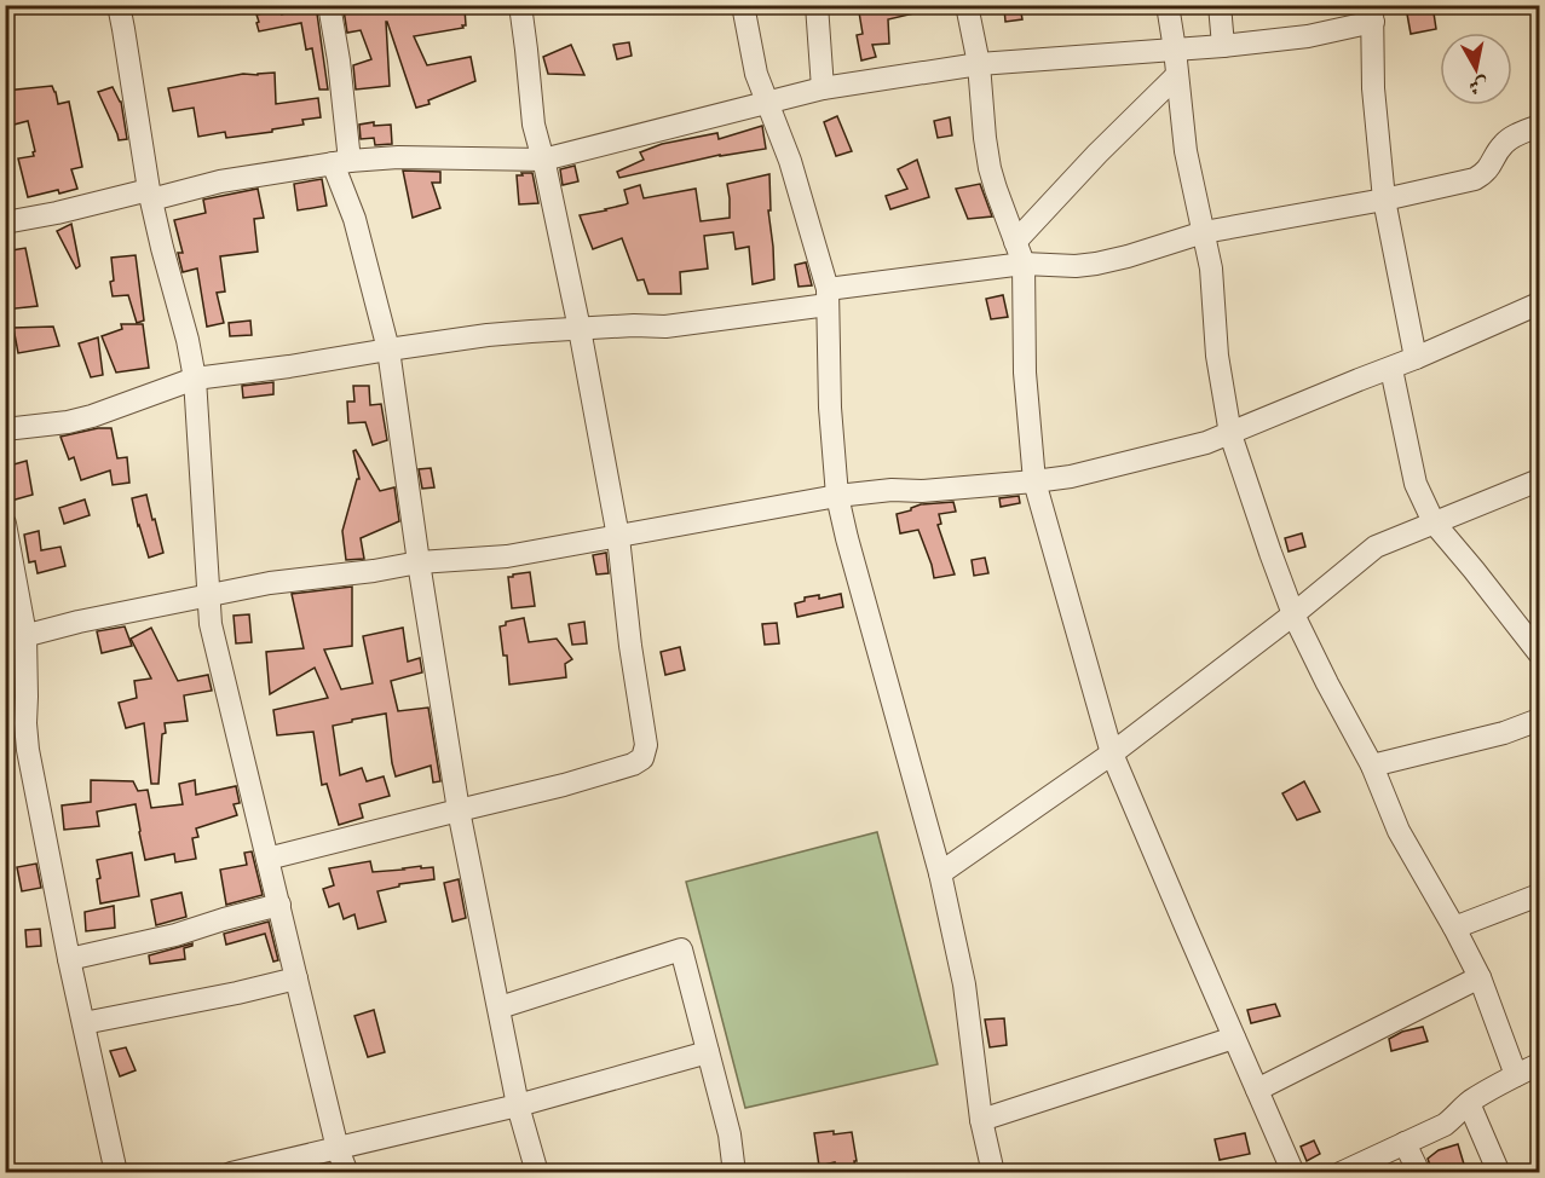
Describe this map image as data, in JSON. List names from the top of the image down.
{
  "north": "bottom"
}
